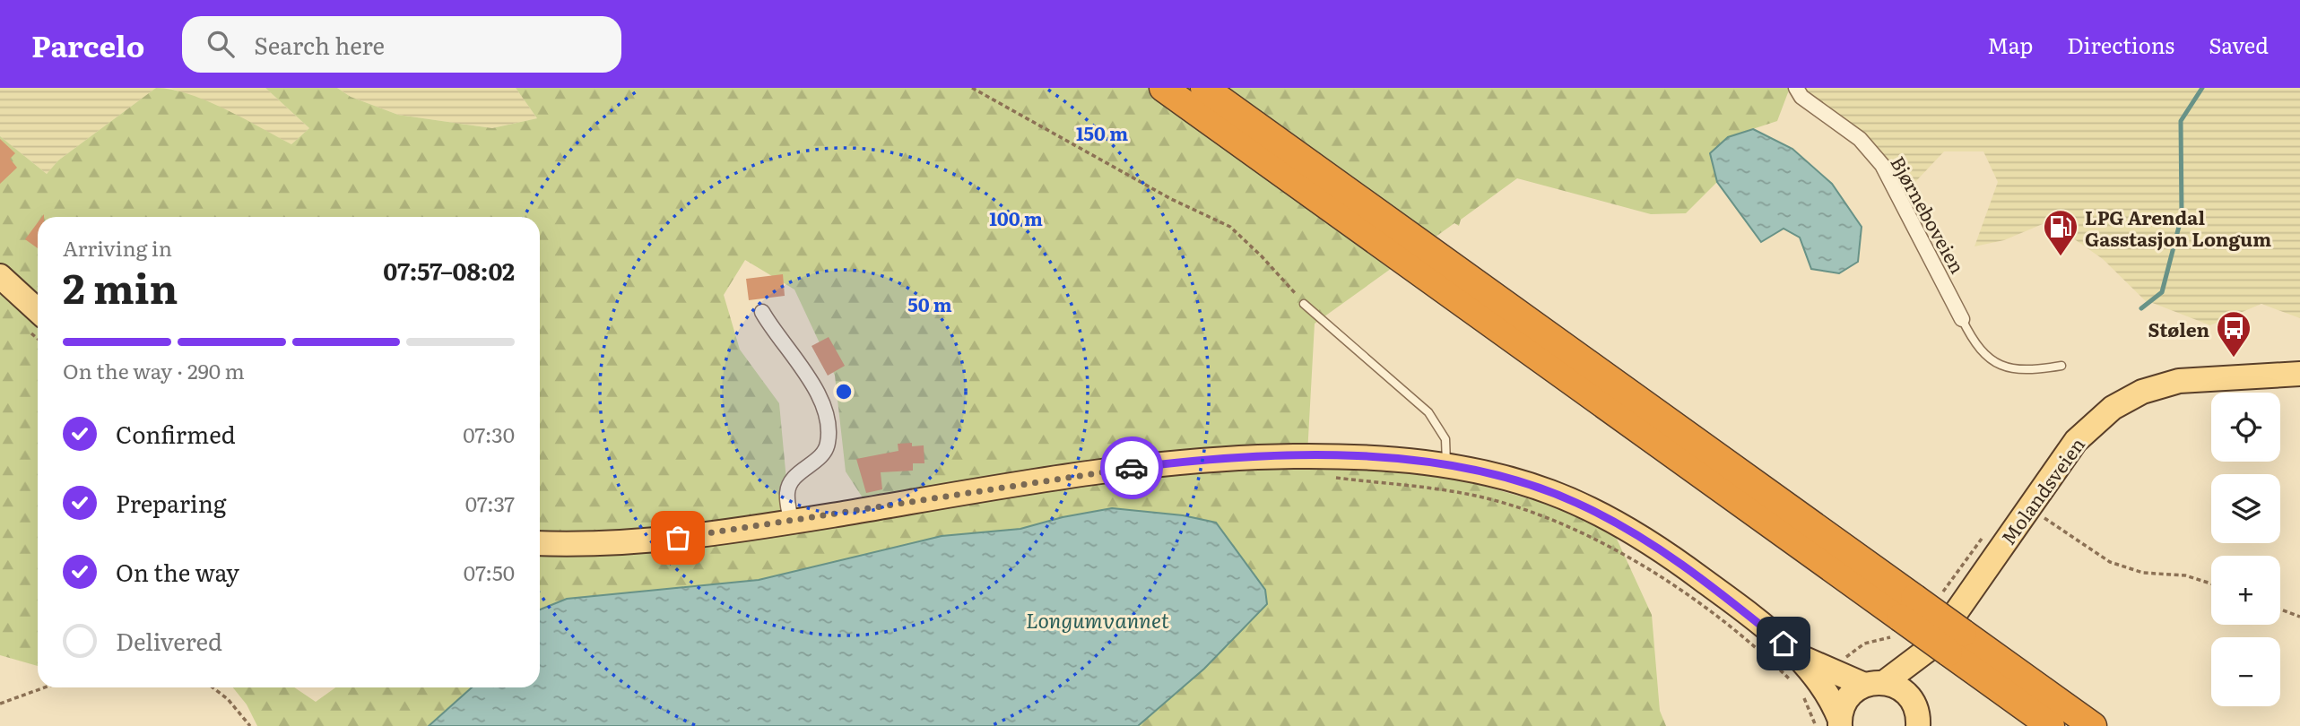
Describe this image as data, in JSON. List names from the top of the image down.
{
  "streets": {
    "main road": ["Molandsveien"],
    "street": ["Bjørneboveien"]
  },
  "water": ["Longumvannet"],
  "places": {
    "fuel station": ["LPG Arendal Gasstasjon Longum"],
    "bus stop": ["Stølen"]
  },
  "page": {
    "header": "Parcelo",
    "search": "Search here",
    "nav": ["Map", "Directions", "Saved"],
    "heading": ["2 min", "Arriving in", "07:57–08:02"],
    "bar": "On the way · 290 m",
    "map_buttons": ["+", "−"],
    "list": [
      ["Confirmed", "07:30"],
      ["Preparing", "07:37"],
      ["On the way", "07:50"],
      "Delivered"
    ]
  },
  "rings": ["150 m", "100 m", "50 m"]
}
